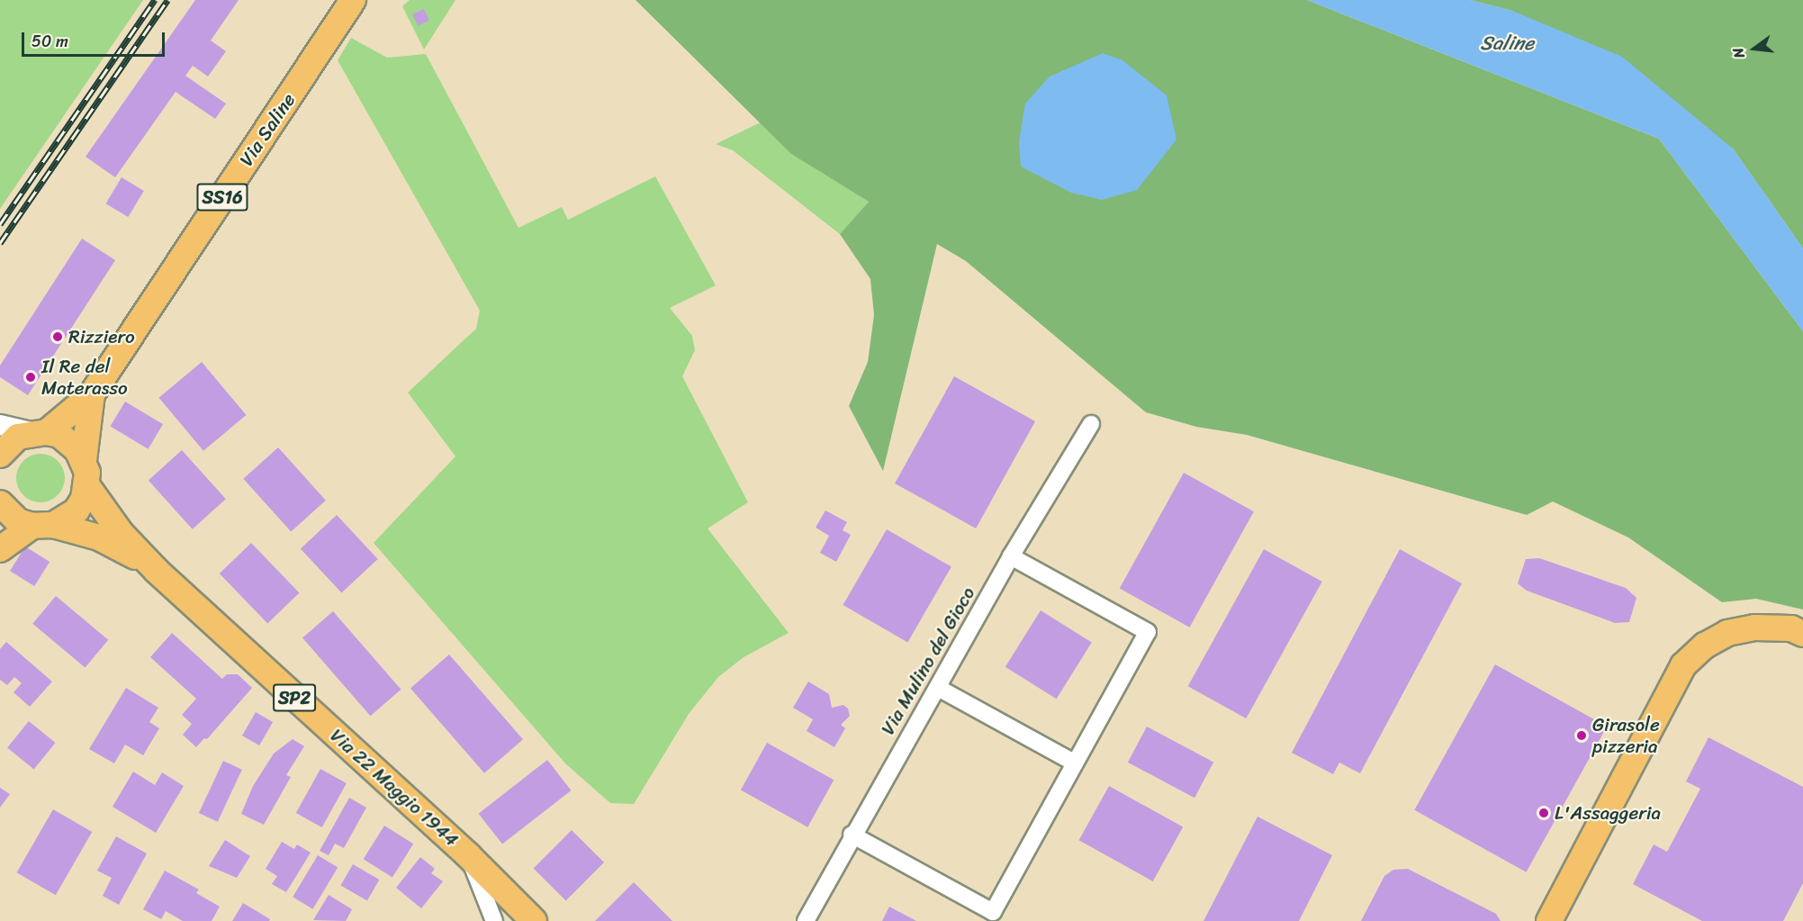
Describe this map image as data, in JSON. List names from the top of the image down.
{
  "streets": {
    "main road": [
      "Via Saline",
      "SS16",
      "SP2",
      "Via 22 Maggio 1944"
    ],
    "street": ["Via Mulino del Gioco"]
  },
  "crossings": [
    ["Via Saline", "SS16"],
    ["SS16", "Via 22 Maggio 1944"]
  ],
  "water": ["Saline"],
  "places": [
    "Rizziero",
    "Il Re del Materasso",
    "Girasole pizzeria",
    "L'Assaggeria"
  ],
  "scale_bar": "50 m",
  "north": "left"
}
